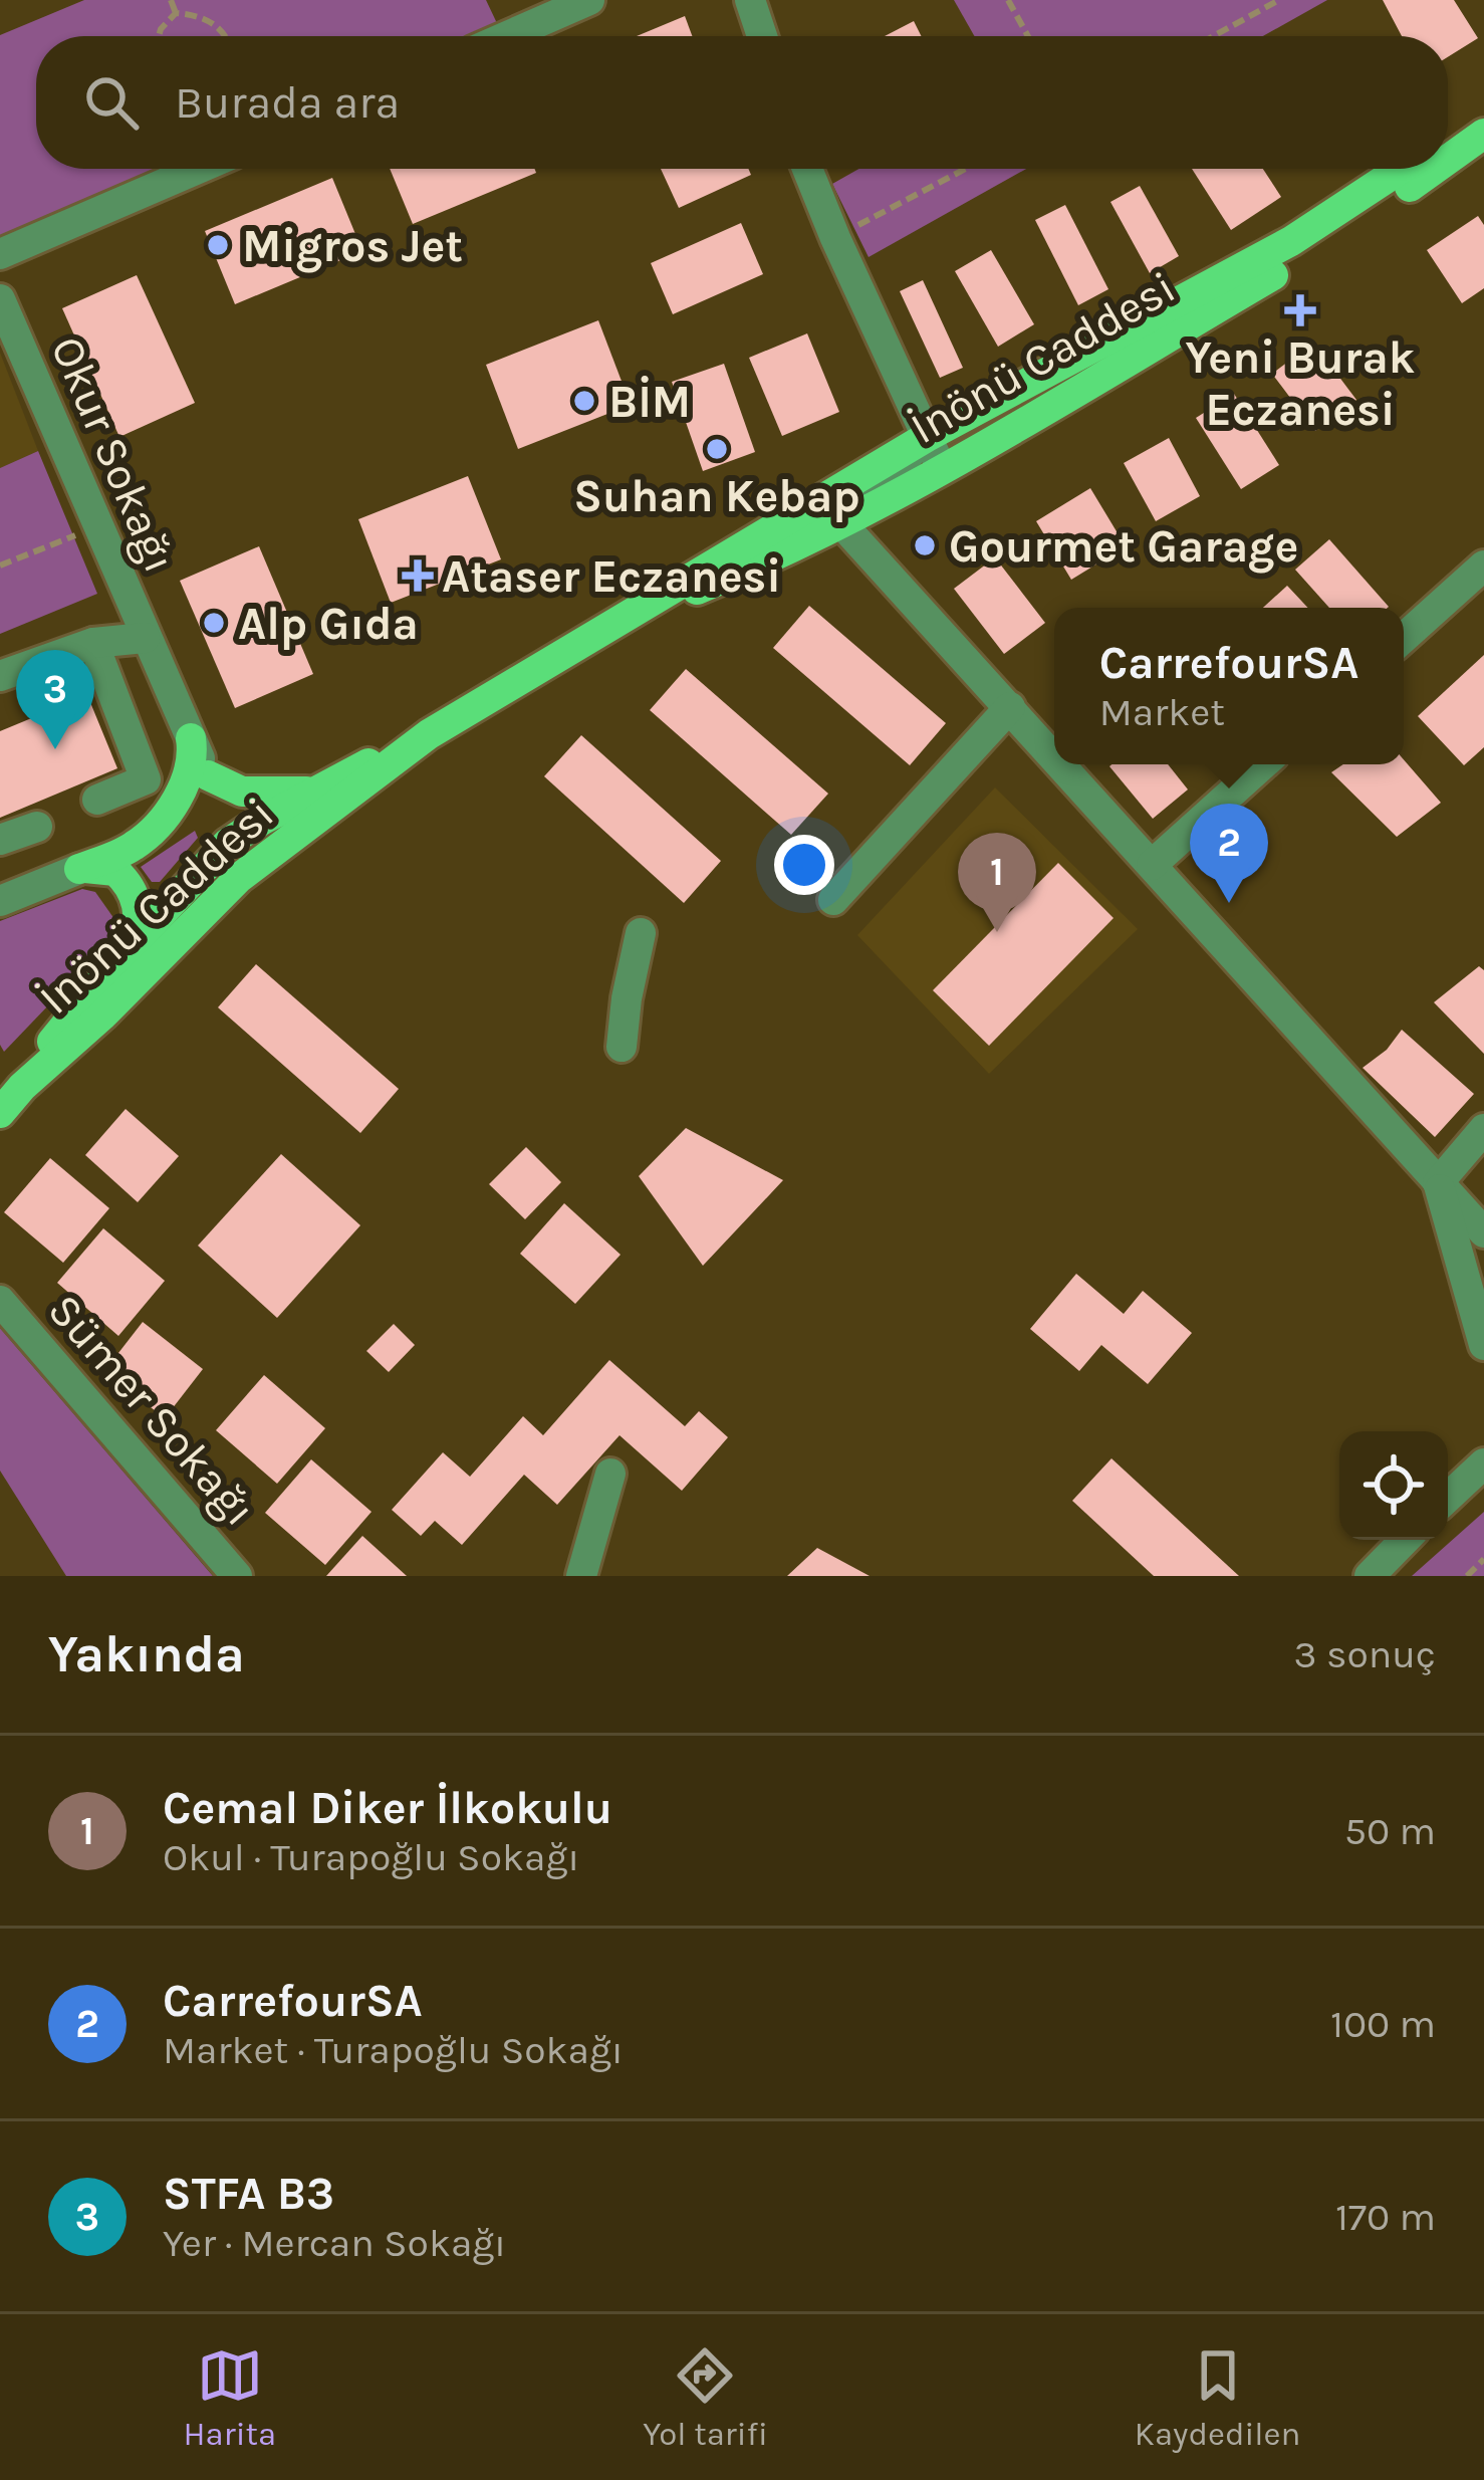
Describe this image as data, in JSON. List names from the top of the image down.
{
  "streets": {
    "main road": ["İnönü Caddesi"],
    "street": ["Okur Sokağı", "Sümer Sokağı"]
  },
  "places": {
    "other": [
      "Migros Jet",
      "BİM",
      "Suhan Kebap",
      "Gourmet Garage",
      "Alp Gıda"
    ],
    "health": ["Yeni Burak Eczanesi", "Ataser Eczanesi"]
  },
  "page": {
    "search": "Burada ara",
    "popup": ["CarrefourSA", "Market"],
    "pins": ["3", "2", "1"],
    "heading": ["Yakında", "3 sonuç"],
    "list": [
      {
        "mark": "1",
        "name": "Cemal Diker İlkokulu",
        "note": "Okul · Turapoğlu Sokağı",
        "value": "50 m"
      },
      {
        "mark": "2",
        "name": "CarrefourSA",
        "note": "Market · Turapoğlu Sokağı",
        "value": "100 m"
      },
      {
        "mark": "3",
        "name": "STFA B3",
        "note": "Yer · Mercan Sokağı",
        "value": "170 m"
      }
    ],
    "nav": ["Harita", "Yol tarifi", "Kaydedilen"]
  }
}
